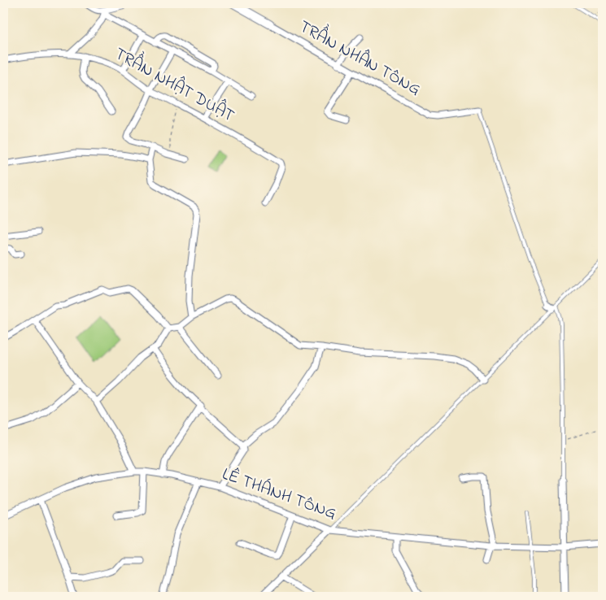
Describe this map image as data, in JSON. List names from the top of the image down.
{
  "streets": {
    "street": ["TRẦN NHÂN TÔNG", "TRẦN NHẬT DUẬT", "LÊ THÁNH TÔNG"]
  }
}
